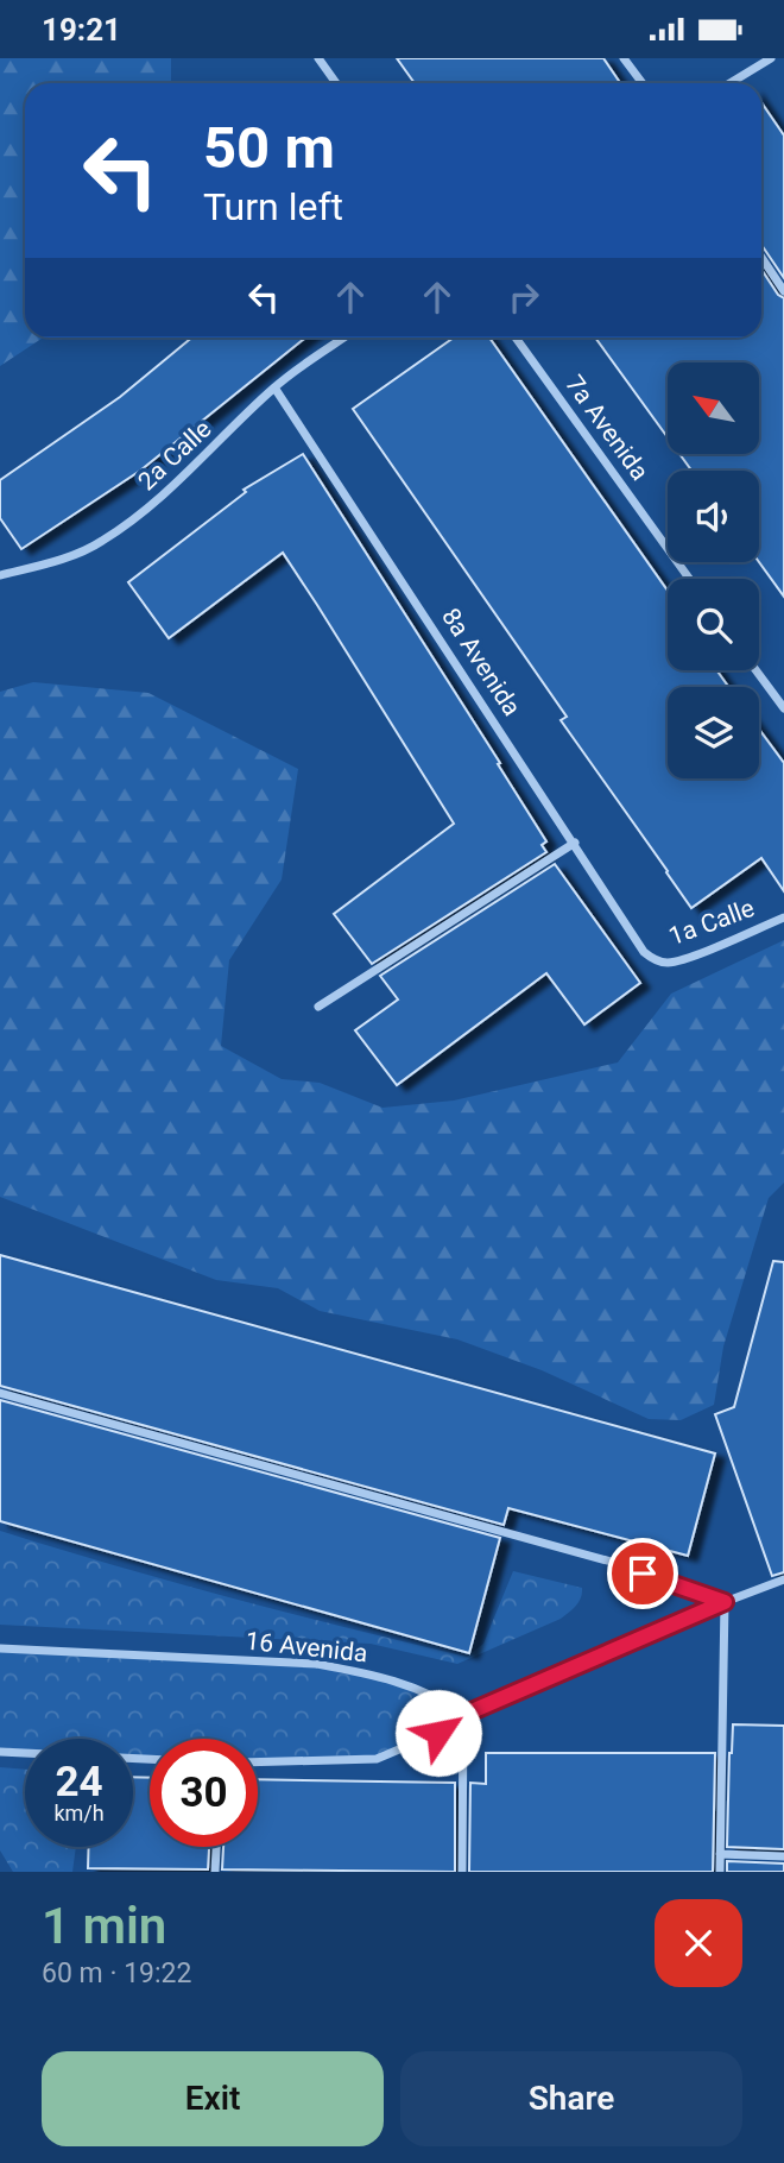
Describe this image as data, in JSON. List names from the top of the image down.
{
  "streets": {
    "street": [
      "7a Avenida",
      "2a Calle",
      "8a Avenida",
      "1a Calle",
      "16 Avenida"
    ]
  },
  "crossings": [
    ["2a Calle", "8a Avenida"],
    ["8a Avenida", "1a Calle"]
  ],
  "north": "top left",
  "page": {
    "status": "19:21",
    "turn": ["50 m", "Turn left"],
    "speed": "24 km/h",
    "limit": "30",
    "heading": ["1 min", "60 m · 19:22"],
    "buttons": ["Exit", "Share"]
  }
}
